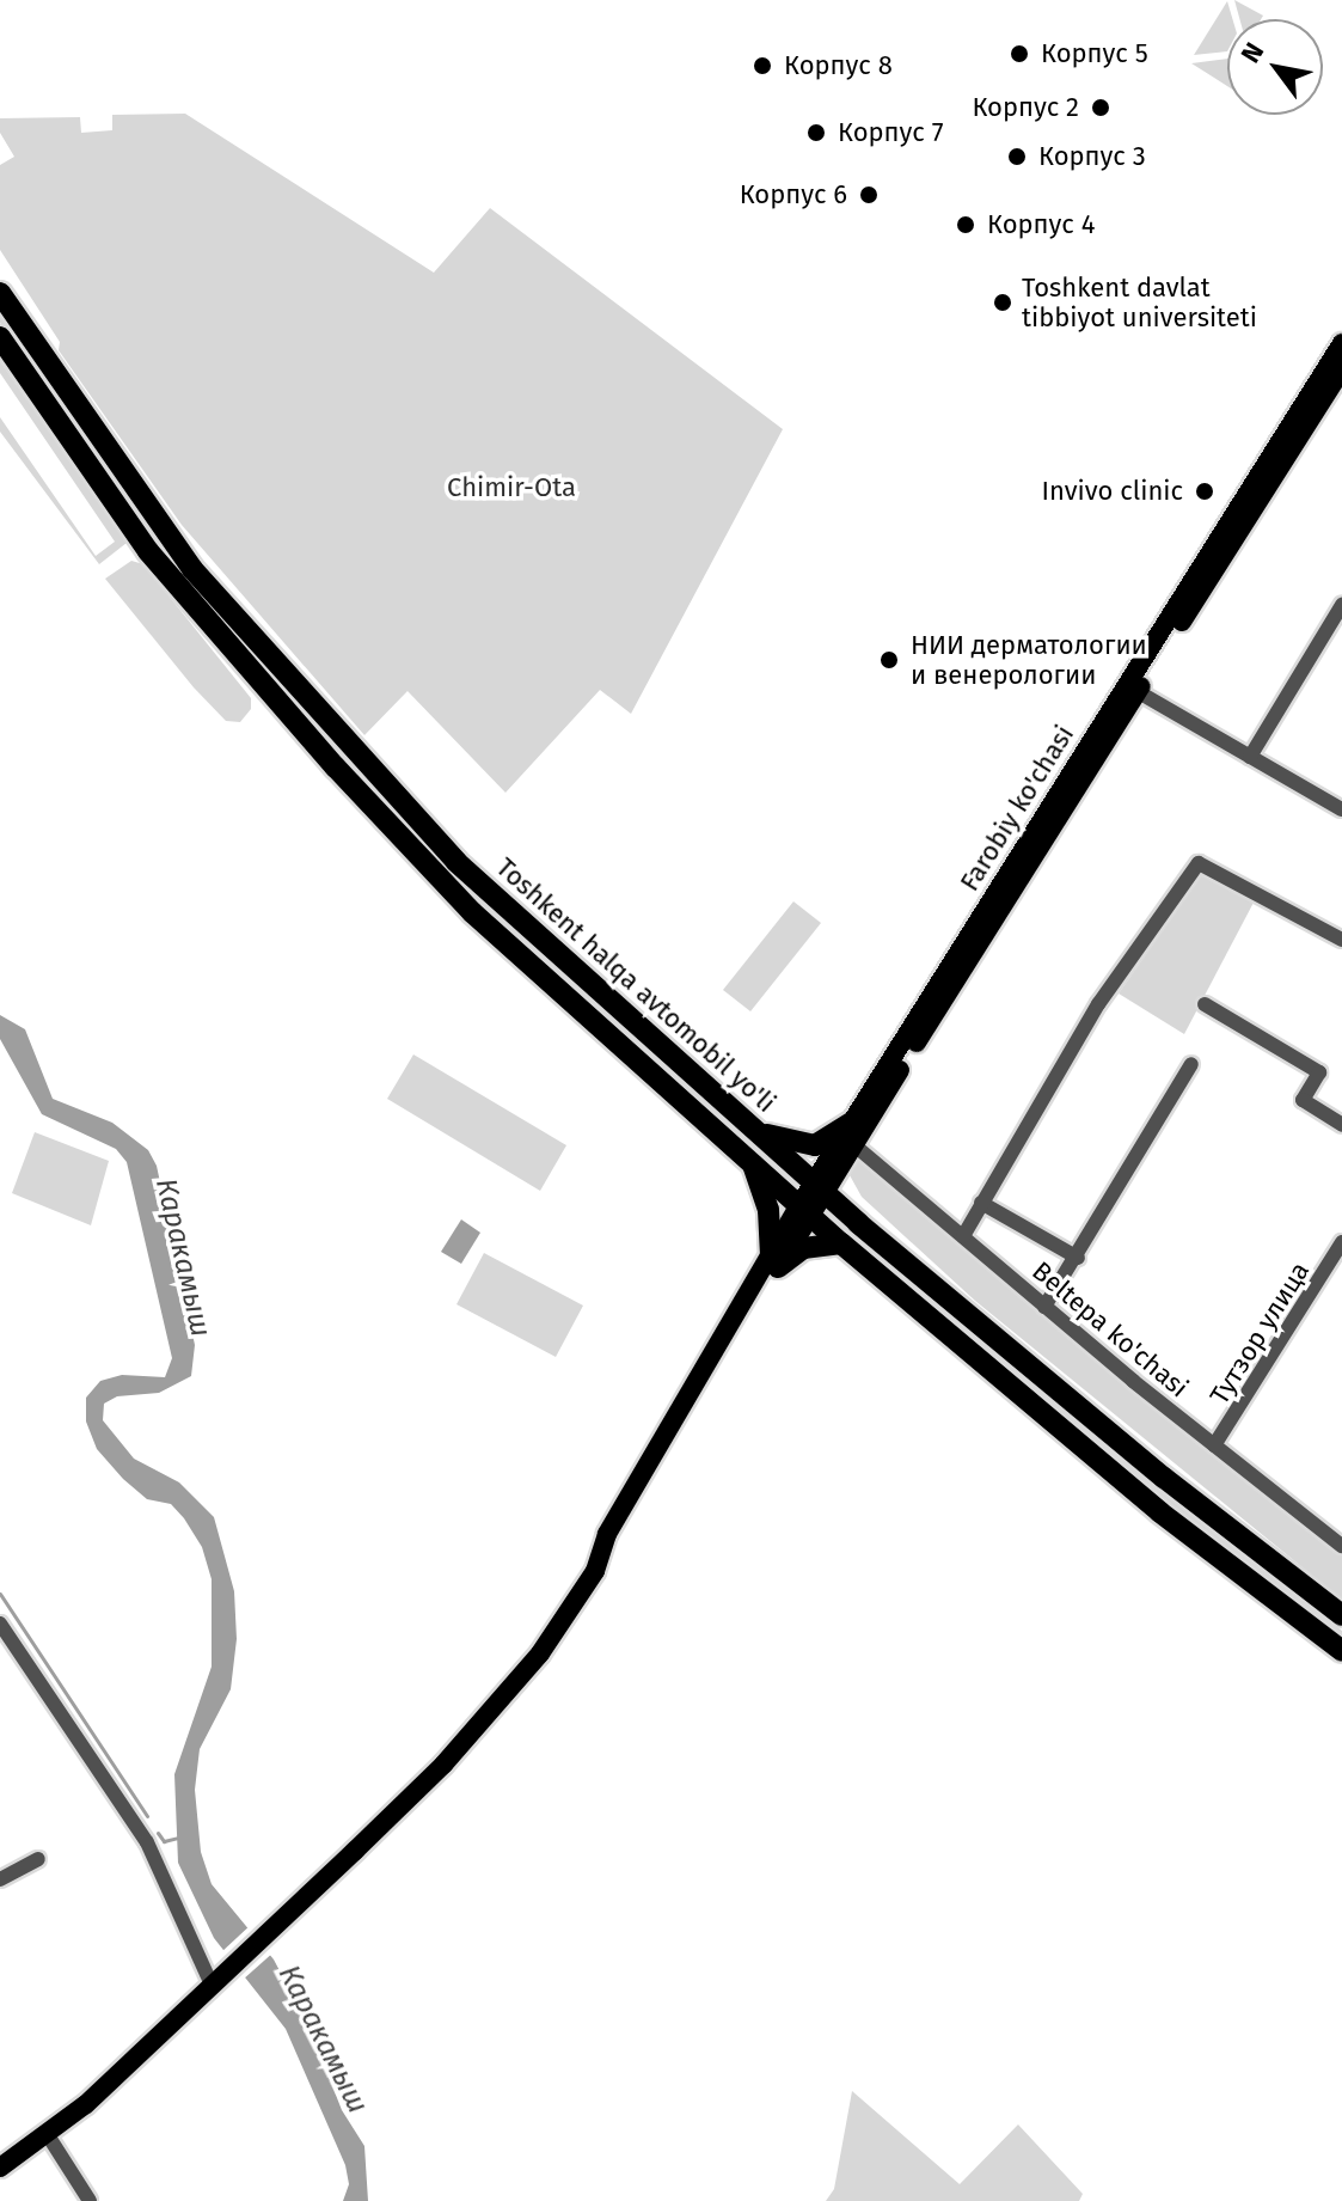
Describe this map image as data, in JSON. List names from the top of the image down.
{
  "streets": {
    "highway": ["Toshkent halqa avtomobil yo'li"],
    "main road": ["Farobiy ko'chasi"],
    "street": ["Beltepa ko'chasi", "Тутзор улица"]
  },
  "crossings": [
    ["Farobiy ko'chasi", "Toshkent halqa avtomobil yo'li"],
    ["Farobiy ko'chasi", "Beltepa ko'chasi"],
    ["Beltepa ko'chasi", "Тутзор улица"]
  ],
  "water": ["Каракамыш"],
  "parks": ["Chimir-Ota"],
  "places": [
    "Корпус 5",
    "Корпус 8",
    "Корпус 2",
    "Корпус 7",
    "Корпус 3",
    "Корпус 6",
    "Корпус 4",
    "Toshkent davlat tibbiyot universiteti",
    "Invivo clinic",
    "НИИ дерматологии и венерологии"
  ],
  "north": "top left"
}
